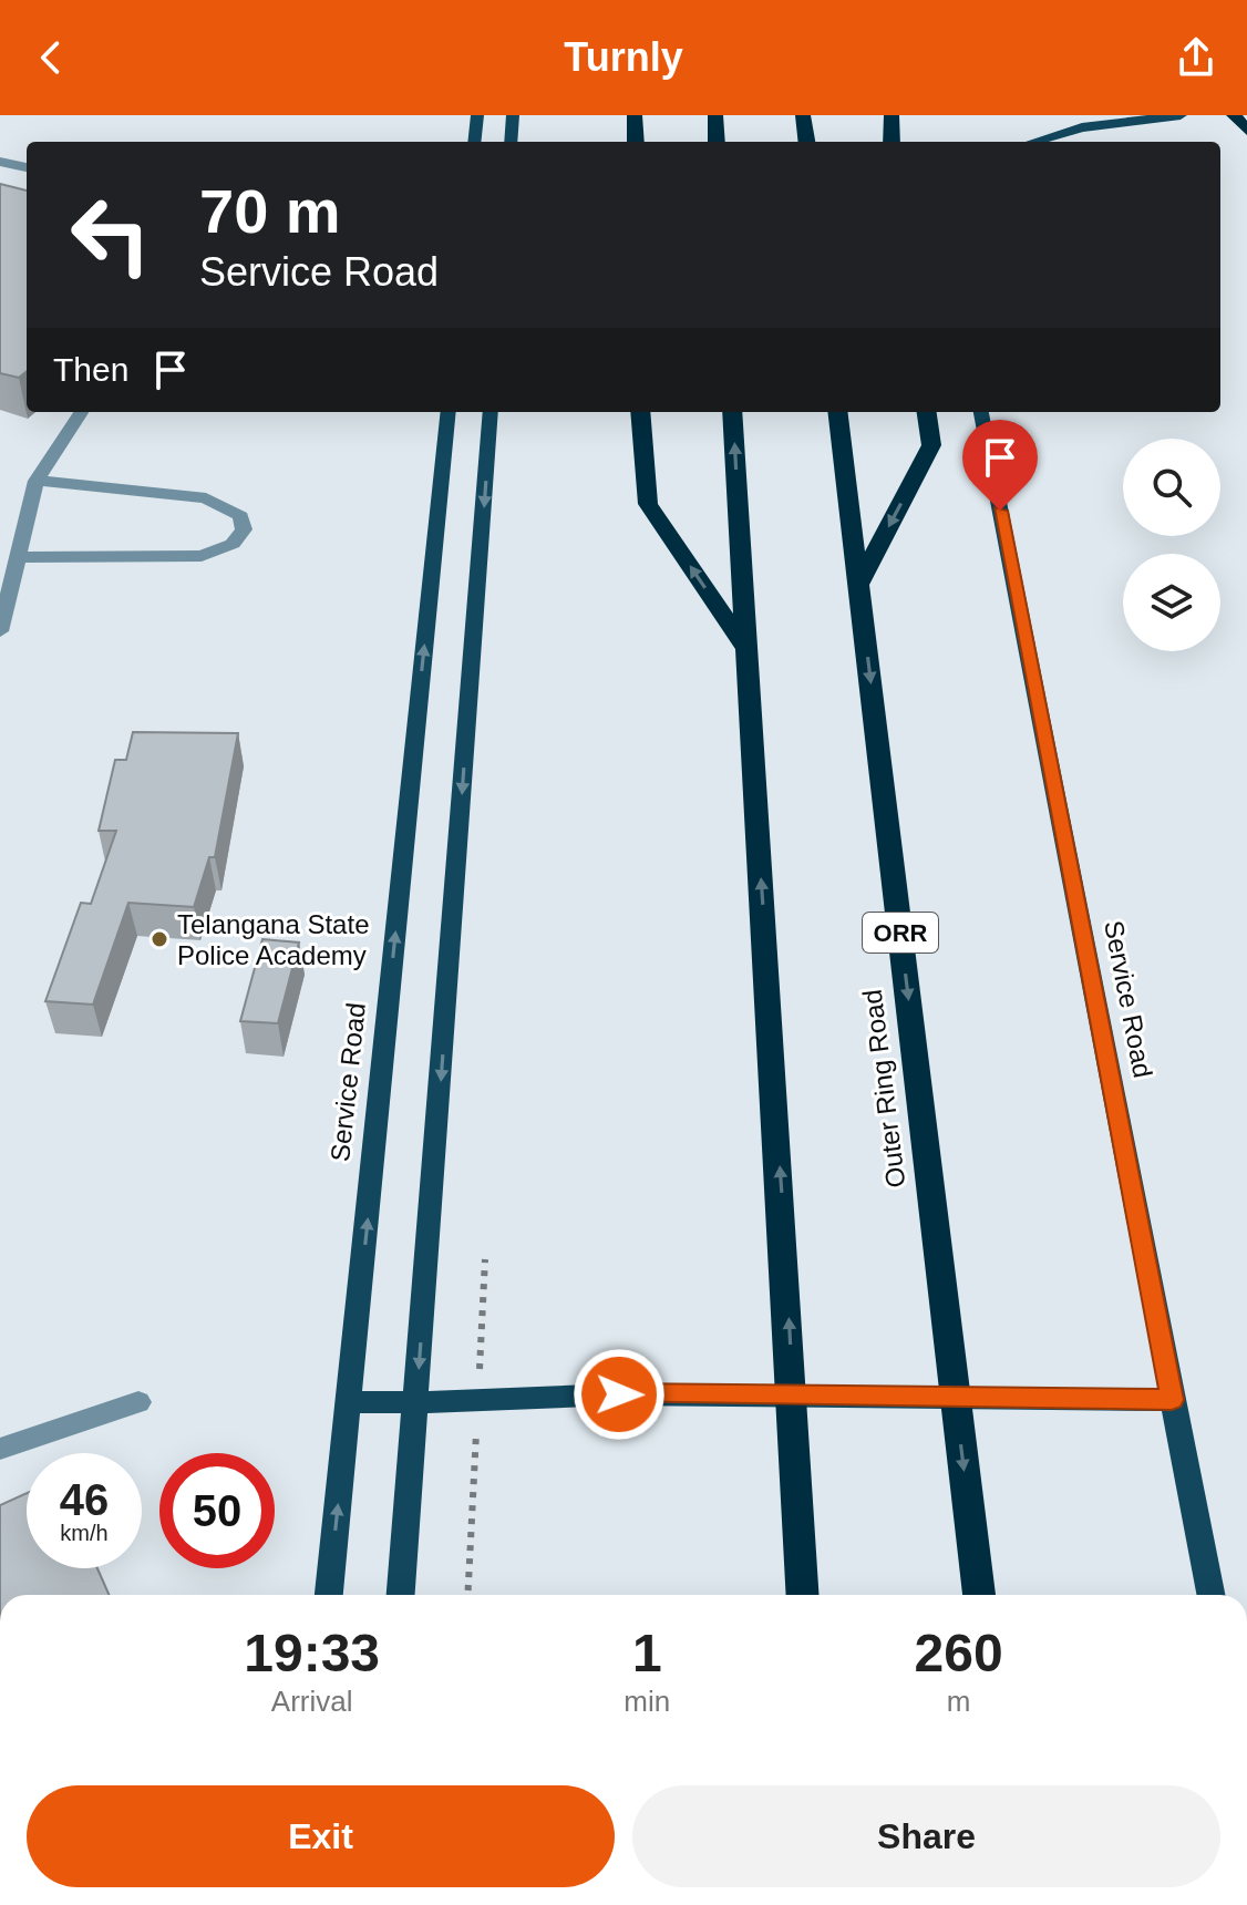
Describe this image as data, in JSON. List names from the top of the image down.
{
  "streets": {
    "highway": ["ORR", "Outer Ring Road"],
    "main road": ["Service Road"]
  },
  "places": ["Telangana State Police Academy"],
  "page": {
    "header": "Turnly",
    "turn": ["70 m", "Service Road"],
    "then": "Then",
    "speed": "46 km/h",
    "limit": "50",
    "eta": [
      "19:33",
      "Arrival",
      "1",
      "min",
      "260",
      "m"
    ],
    "buttons": ["Exit", "Share"]
  }
}
